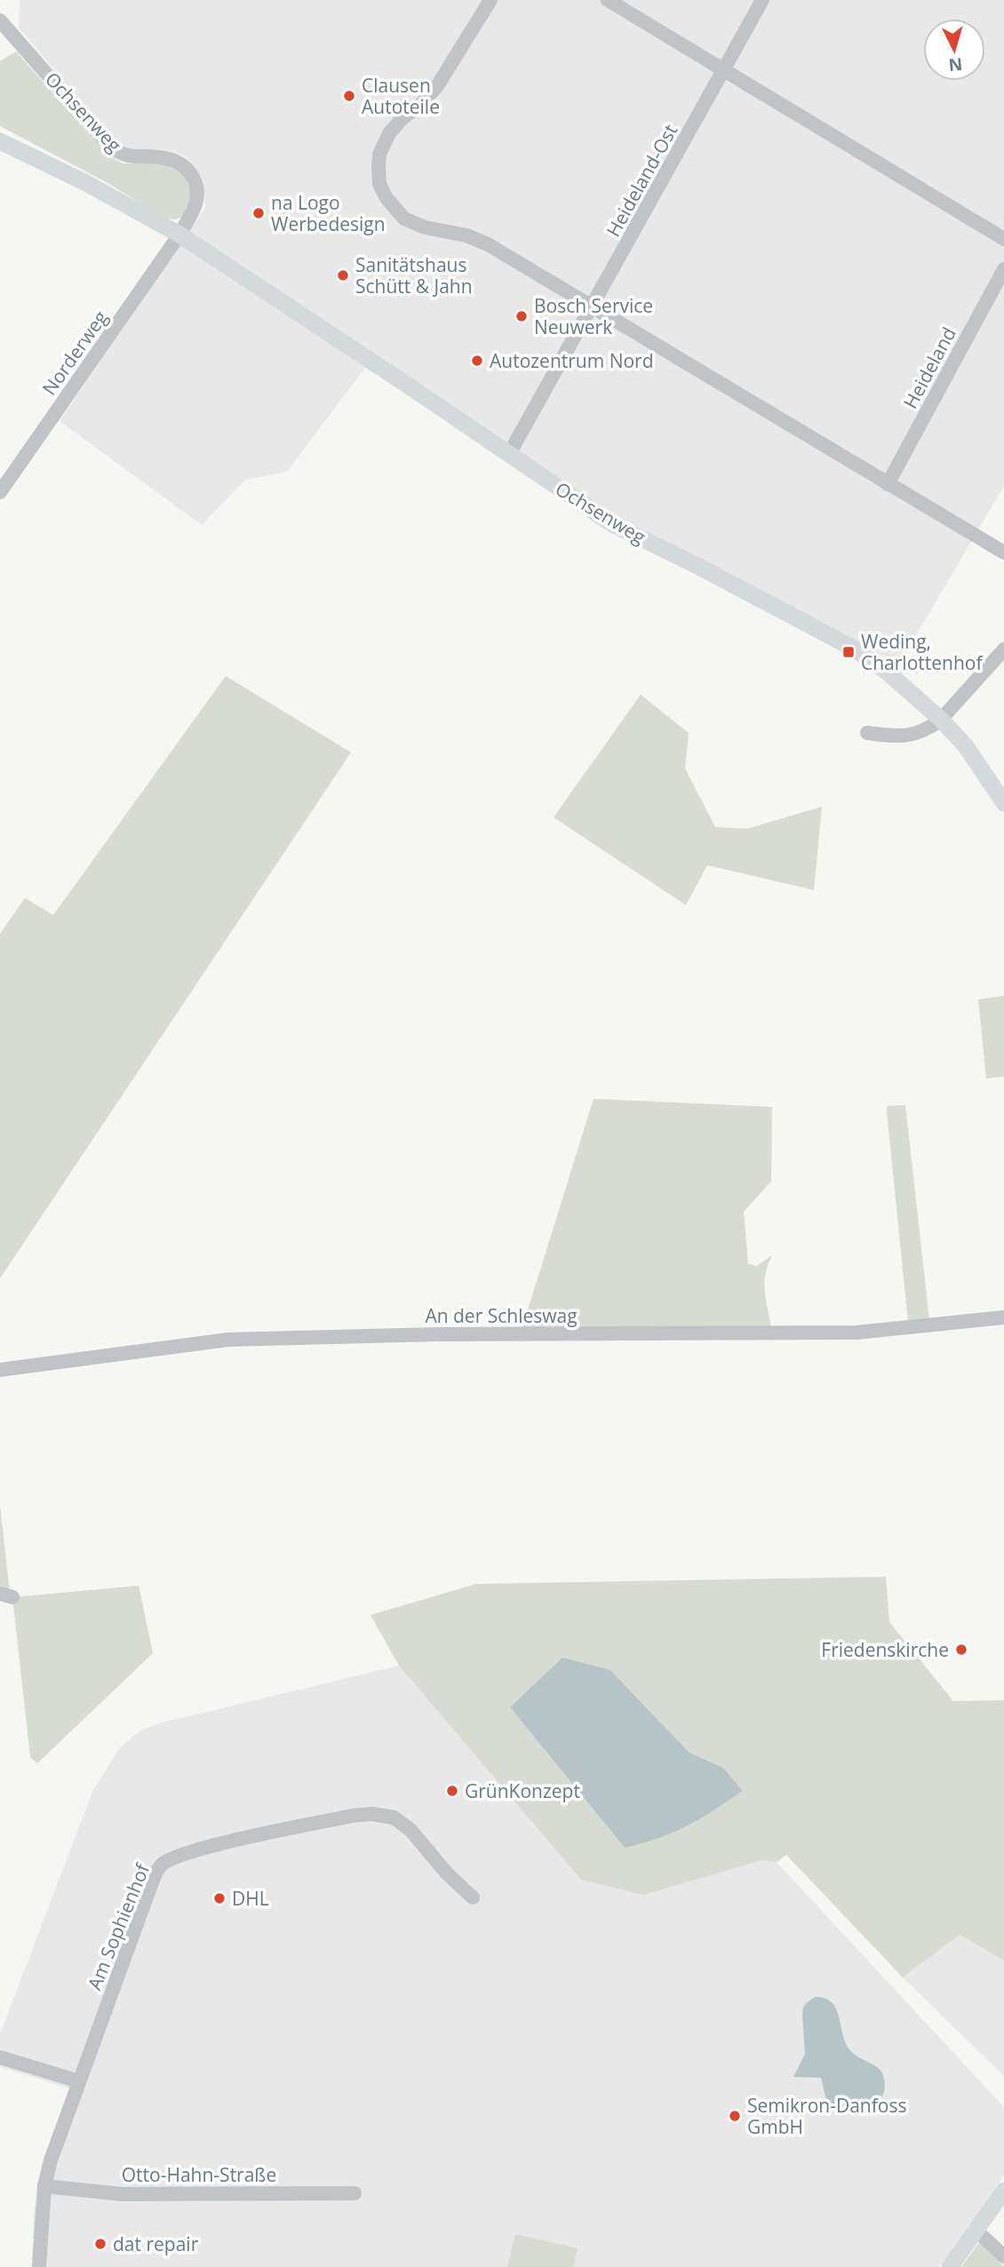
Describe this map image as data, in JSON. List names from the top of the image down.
{
  "streets": {
    "main road": ["Ochsenweg"],
    "street": [
      "Heideland-Ost",
      "Norderweg",
      "Heideland",
      "An der Schleswag",
      "Am Sophienhof",
      "Otto-Hahn-Straße"
    ]
  },
  "crossings": [
    ["Ochsenweg", "Heideland-Ost"],
    ["Ochsenweg", "Norderweg"],
    ["Am Sophienhof", "Otto-Hahn-Straße"]
  ],
  "places": {
    "other": [
      "Clausen Autoteile",
      "na Logo Werbedesign",
      "Sanitätshaus Schütt & Jahn",
      "Bosch Service Neuwerk",
      "Autozentrum Nord",
      "Friedenskirche",
      "GrünKonzept",
      "DHL",
      "Semikron-Danfoss GmbH",
      "dat repair"
    ],
    "transit": ["Weding, Charlottenhof"]
  },
  "north": "bottom"
}
